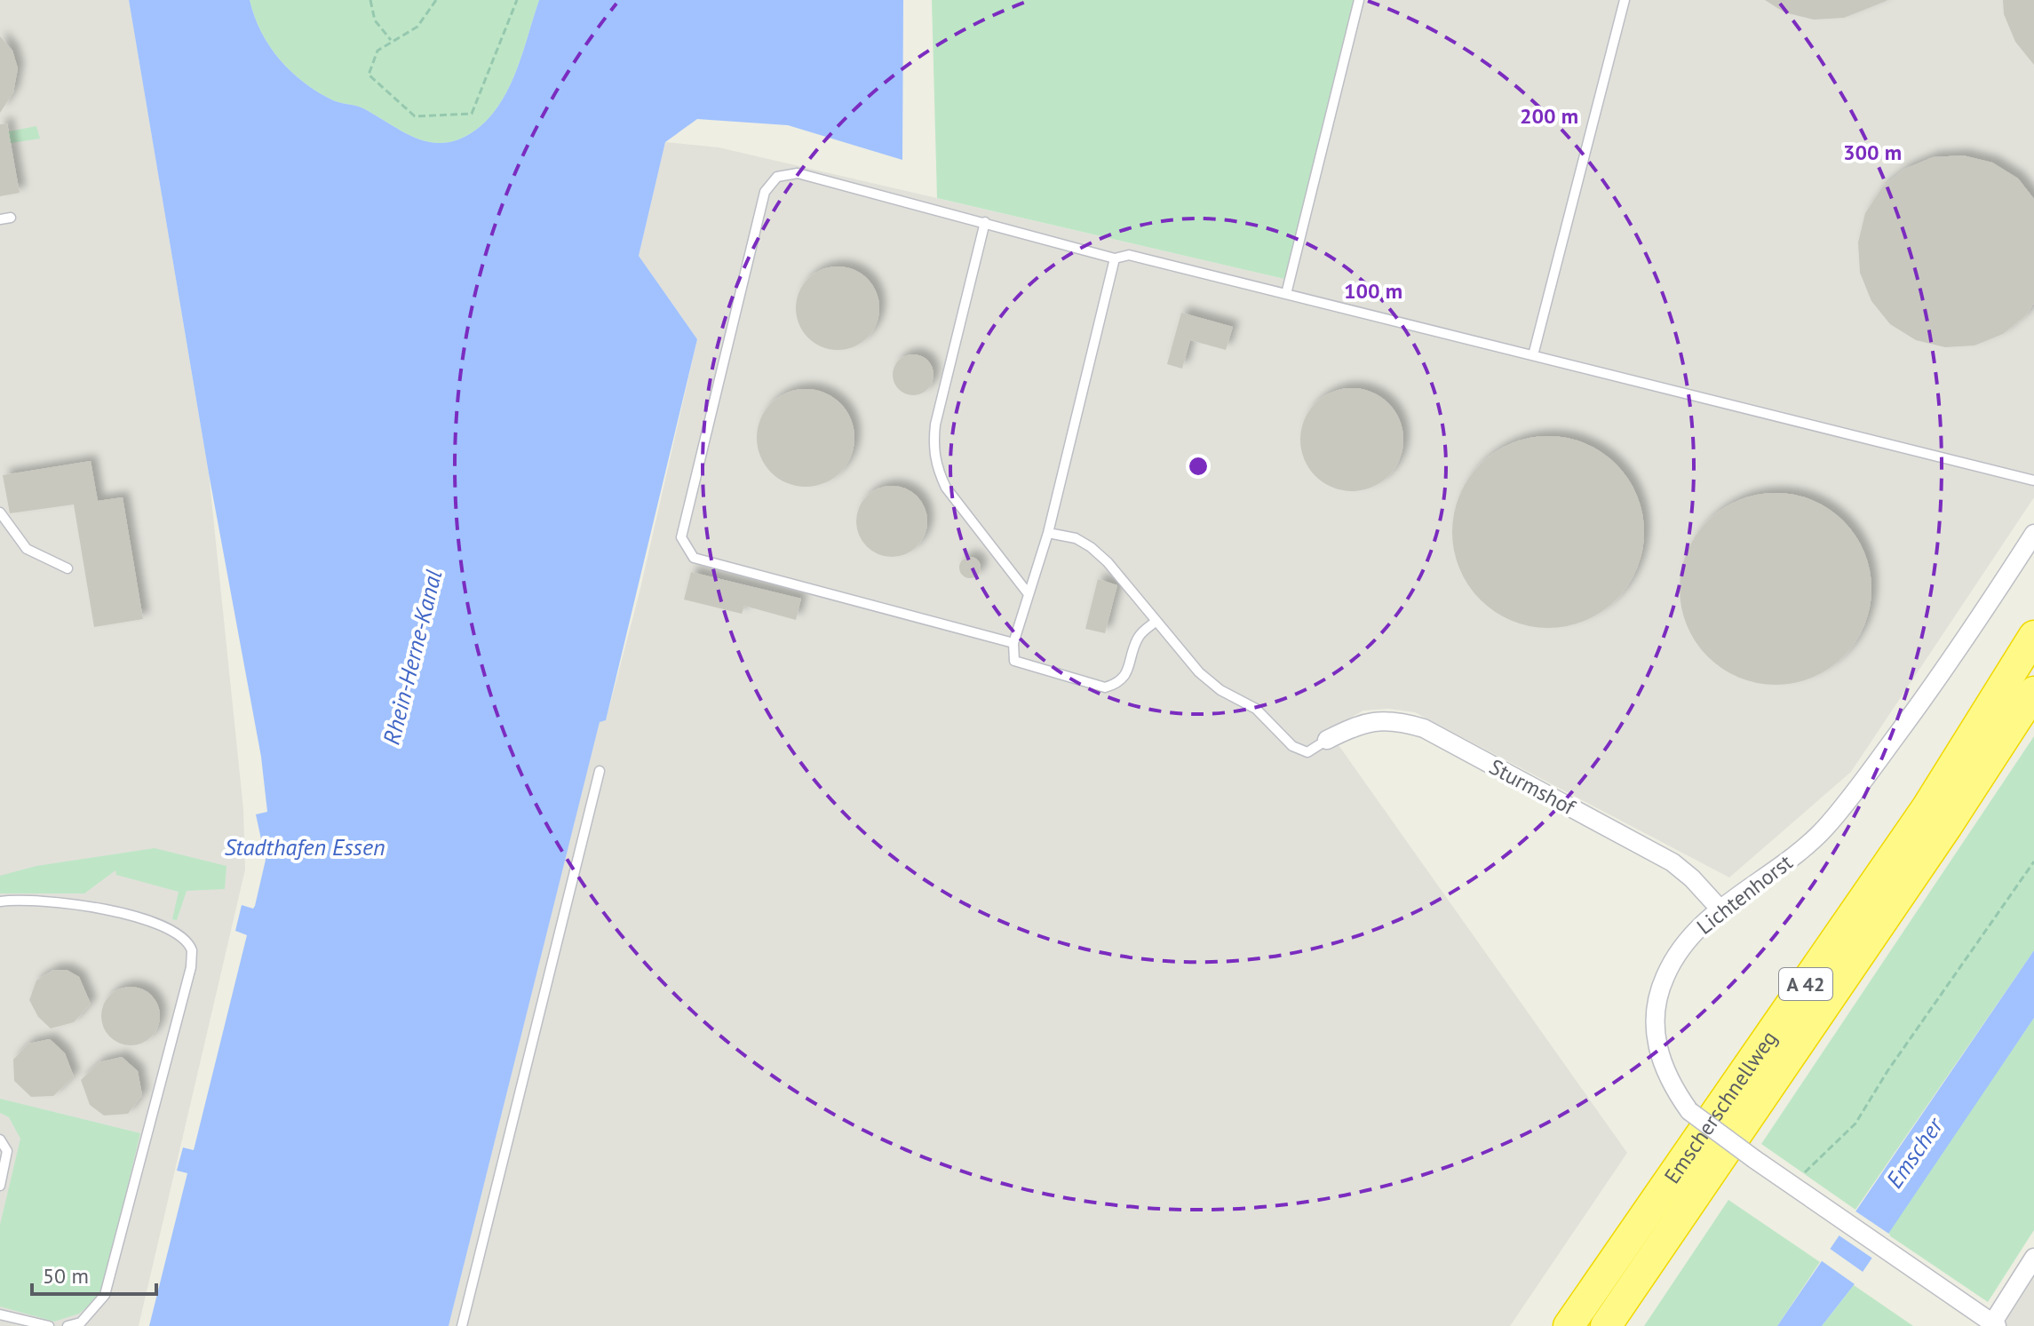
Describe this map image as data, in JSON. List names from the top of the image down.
{
  "streets": {
    "highway": ["A 42", "Emscherschnellweg"],
    "street": ["Sturmshof", "Lichtenhorst"]
  },
  "crossings": [
    ["Sturmshof", "Lichtenhorst"]
  ],
  "water": ["Rhein-Herne-Kanal", "Stadthafen Essen", "Emscher"],
  "scale_bar": "50 m",
  "rings": ["200 m", "300 m", "100 m"]
}
